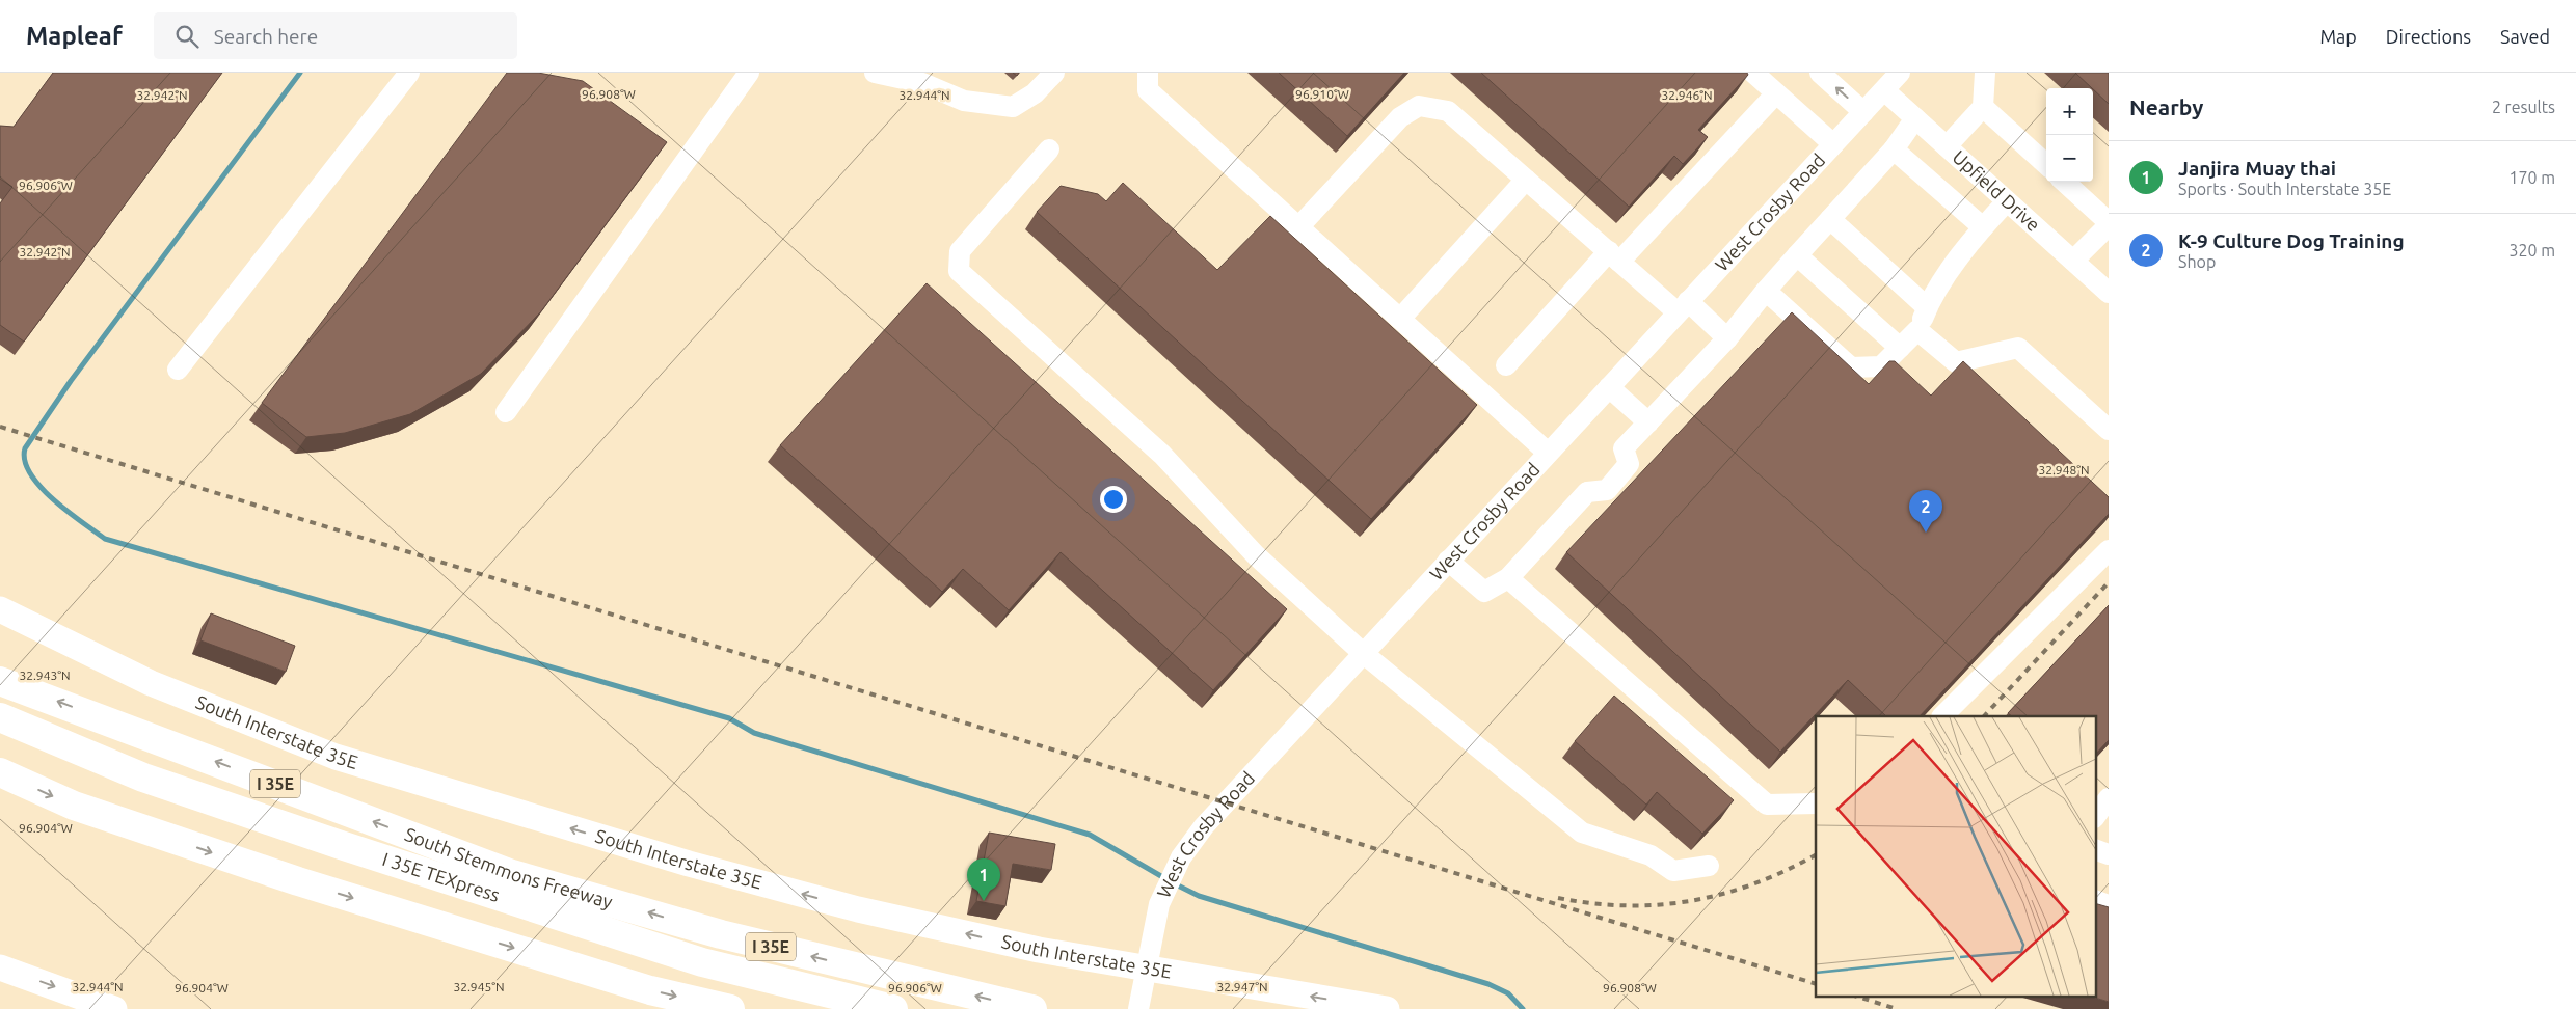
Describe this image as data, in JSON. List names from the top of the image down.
{
  "streets": {
    "highway": ["I 35E", "South Stemmons Freeway", "I 35E TEXpress"],
    "main road": ["South Interstate 35E"],
    "street": ["Upfield Drive", "West Crosby Road"]
  },
  "crossings": [
    ["Upfield Drive", "West Crosby Road"],
    ["West Crosby Road", "South Interstate 35E"]
  ],
  "one_way": ["South Interstate 35E"],
  "page": {
    "header": "Mapleaf",
    "search": "Search here",
    "nav": ["Map", "Directions", "Saved"],
    "heading": ["Nearby", "2 results"],
    "map_buttons": ["+", "−"],
    "list": [
      {
        "mark": "1",
        "name": "Janjira Muay thai",
        "note": "Sports · South Interstate 35E",
        "value": "170 m"
      },
      {
        "mark": "2",
        "name": "K-9 Culture Dog Training",
        "note": "Shop",
        "value": "320 m"
      }
    ],
    "pins": ["2", "1"]
  },
  "coordinates": [
    "96.908°W",
    "96.910°W",
    "32.942°N",
    "32.944°N",
    "32.946°N",
    "96.906°W",
    "32.948°N",
    "32.943°N",
    "96.904°W",
    "32.945°N",
    "32.947°N"
  ]
}
